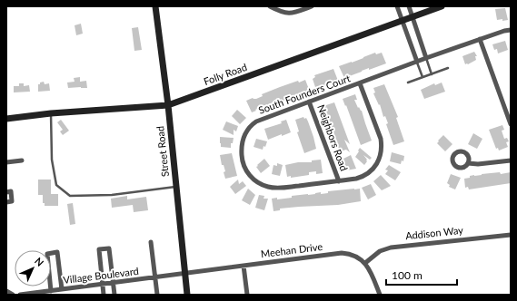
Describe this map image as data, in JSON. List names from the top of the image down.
{
  "streets": {
    "street": [
      "Folly Road",
      "South Founders Court",
      "Neighbors Road",
      "Street Road",
      "Addison Way",
      "Meehan Drive",
      "Village Boulevard"
    ]
  },
  "crossings": [
    ["Folly Road", "Street Road"],
    ["South Founders Court", "Neighbors Road"],
    ["Street Road", "Meehan Drive"],
    ["Street Road", "Village Boulevard"],
    ["Addison Way", "Meehan Drive"],
    ["Meehan Drive", "Village Boulevard"]
  ],
  "scale_bar": "100 m",
  "north": "top right"
}
